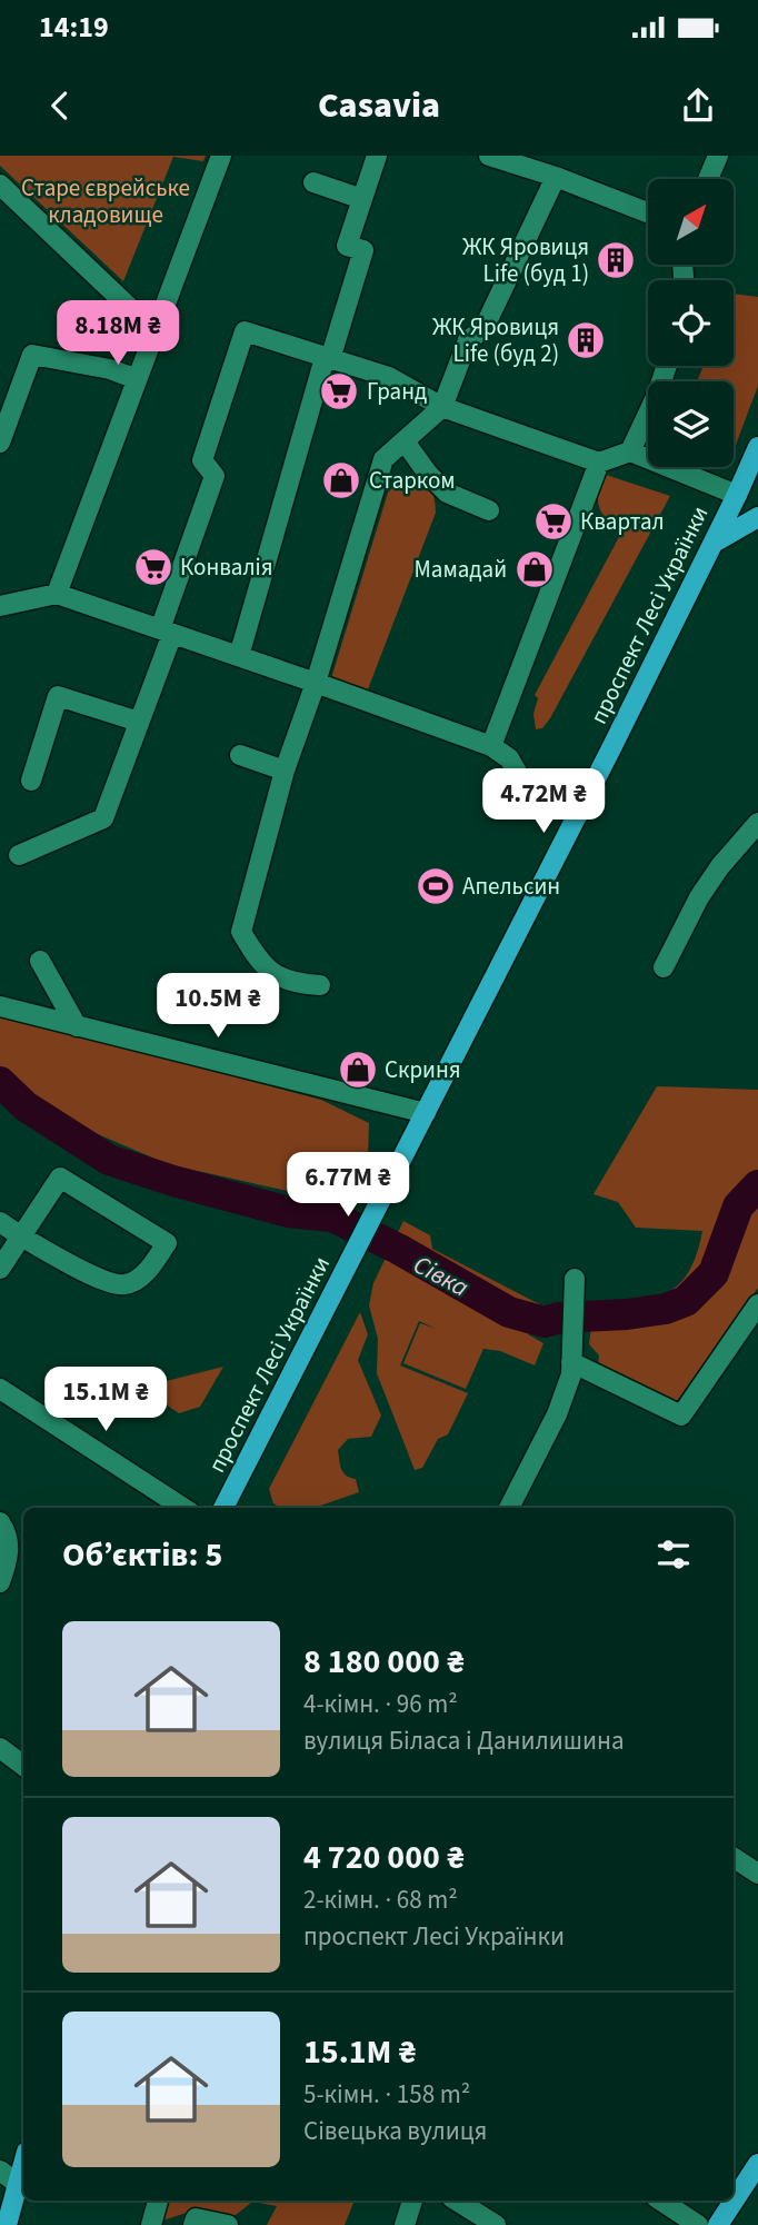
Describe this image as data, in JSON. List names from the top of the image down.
{
  "streets": {
    "main road": ["проспект Лесі Українки"]
  },
  "water": ["Сівка"],
  "parks": ["Старе єврейське кладовище"],
  "places": {
    "building": ["ЖК Яровиця Life (буд 1)", "ЖК Яровиця Life (буд 2)"],
    "supermarket": ["Гранд", "Квартал", "Конвалія"],
    "shop": ["Старком", "Мамадай", "Скриня"],
    "sports": ["Апельсин"]
  },
  "north": "top right",
  "page": {
    "status": "14:19",
    "header": "Casavia",
    "price": [
      "8.18M ₴",
      "4.72M ₴",
      "10.5M ₴",
      "6.77M ₴",
      "15.1M ₴"
    ],
    "heading": "Об’єктів: 5",
    "list": [
      {
        "name": "8 180 000 ₴",
        "note": "4-кімн. · 96 m² · вулиця Біласа і Данилишина"
      },
      {
        "name": "4 720 000 ₴",
        "note": "2-кімн. · 68 m² · проспект Лесі Українки"
      },
      {
        "name": "15.1M ₴",
        "note": "5-кімн. · 158 m² · Сівецька вулиця"
      }
    ]
  }
}
